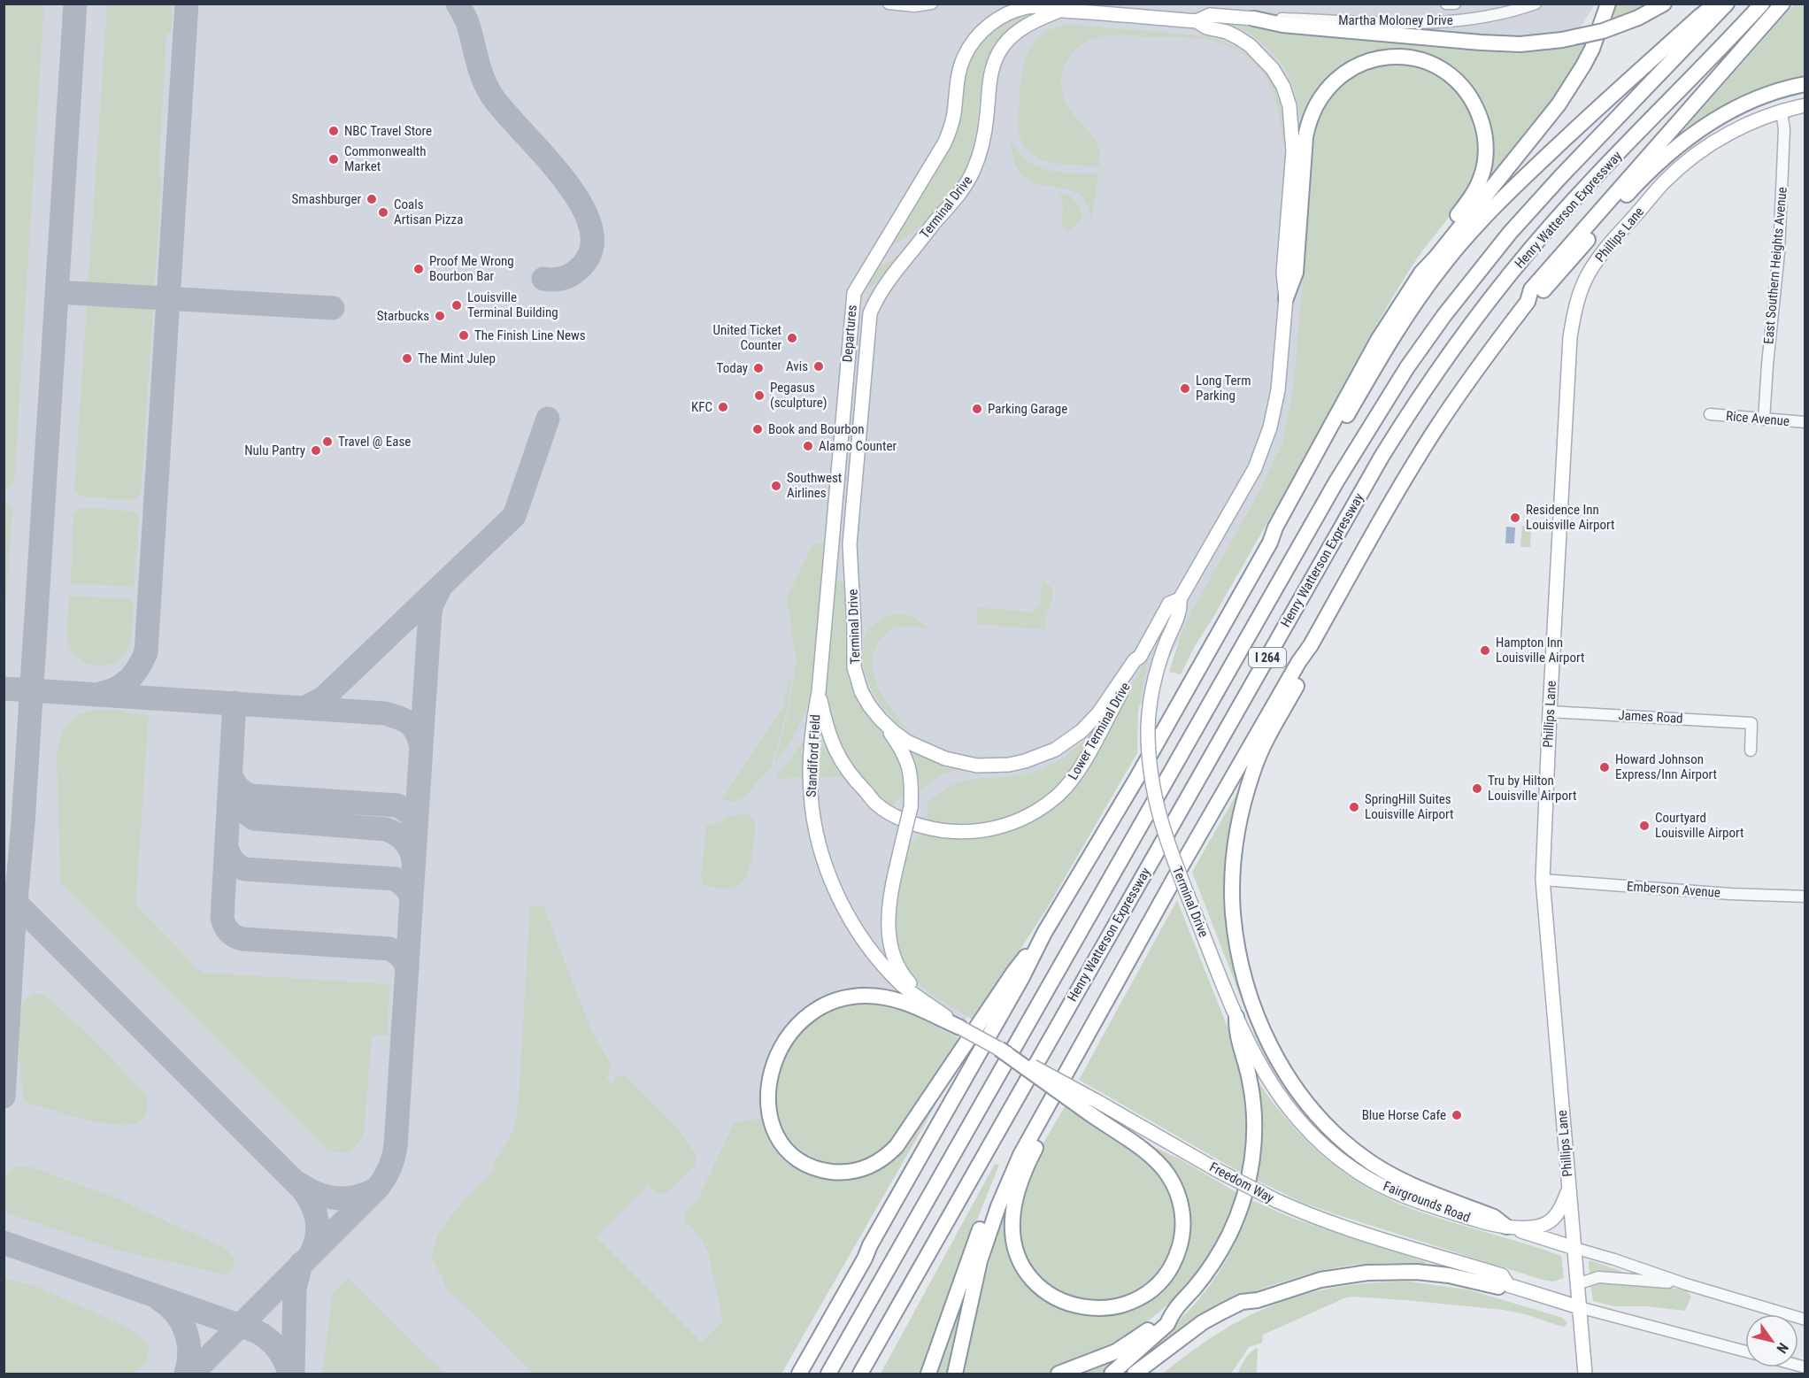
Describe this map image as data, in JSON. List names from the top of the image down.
{
  "streets": {
    "highway": ["Henry Watterson Expressway", "I 264"],
    "main road": [
      "Terminal Drive",
      "Phillips Lane",
      "Departures",
      "Lower Terminal Drive",
      "Standiford Field",
      "Freedom Way",
      "Fairgrounds Road"
    ],
    "street": [
      "Martha Moloney Drive",
      "East Southern Heights Avenue",
      "Rice Avenue",
      "James Road",
      "Emberson Avenue"
    ]
  },
  "crossings": [
    ["Terminal Drive", "Departures"],
    ["Terminal Drive", "Lower Terminal Drive"],
    ["Terminal Drive", "Fairgrounds Road"],
    ["Phillips Lane", "East Southern Heights Avenue"],
    ["Phillips Lane", "James Road"],
    ["Phillips Lane", "Emberson Avenue"],
    ["Phillips Lane", "Freedom Way"],
    ["East Southern Heights Avenue", "Rice Avenue"],
    ["Departures", "Lower Terminal Drive"],
    ["Departures", "Standiford Field"],
    ["Lower Terminal Drive", "Standiford Field"]
  ],
  "places": [
    "NBC Travel Store",
    "Commonwealth Market",
    "Smashburger",
    "Coals Artisan Pizza",
    "Proof Me Wrong Bourbon Bar",
    "Louisville Terminal Building",
    "Starbucks",
    "The Finish Line News",
    "United Ticket Counter",
    "The Mint Julep",
    "Avis",
    "Today",
    "Long Term Parking",
    "Pegasus (sculpture)",
    "KFC",
    "Parking Garage",
    "Book and Bourbon",
    "Travel @ Ease",
    "Alamo Counter",
    "Nulu Pantry",
    "Southwest Airlines",
    "Residence Inn Louisville Airport",
    "Hampton Inn Louisville Airport",
    "Howard Johnson Express/Inn Airport",
    "Tru by Hilton Louisville Airport",
    "SpringHill Suites Louisville Airport",
    "Courtyard Louisville Airport",
    "Blue Horse Cafe"
  ],
  "north": "bottom right"
}
